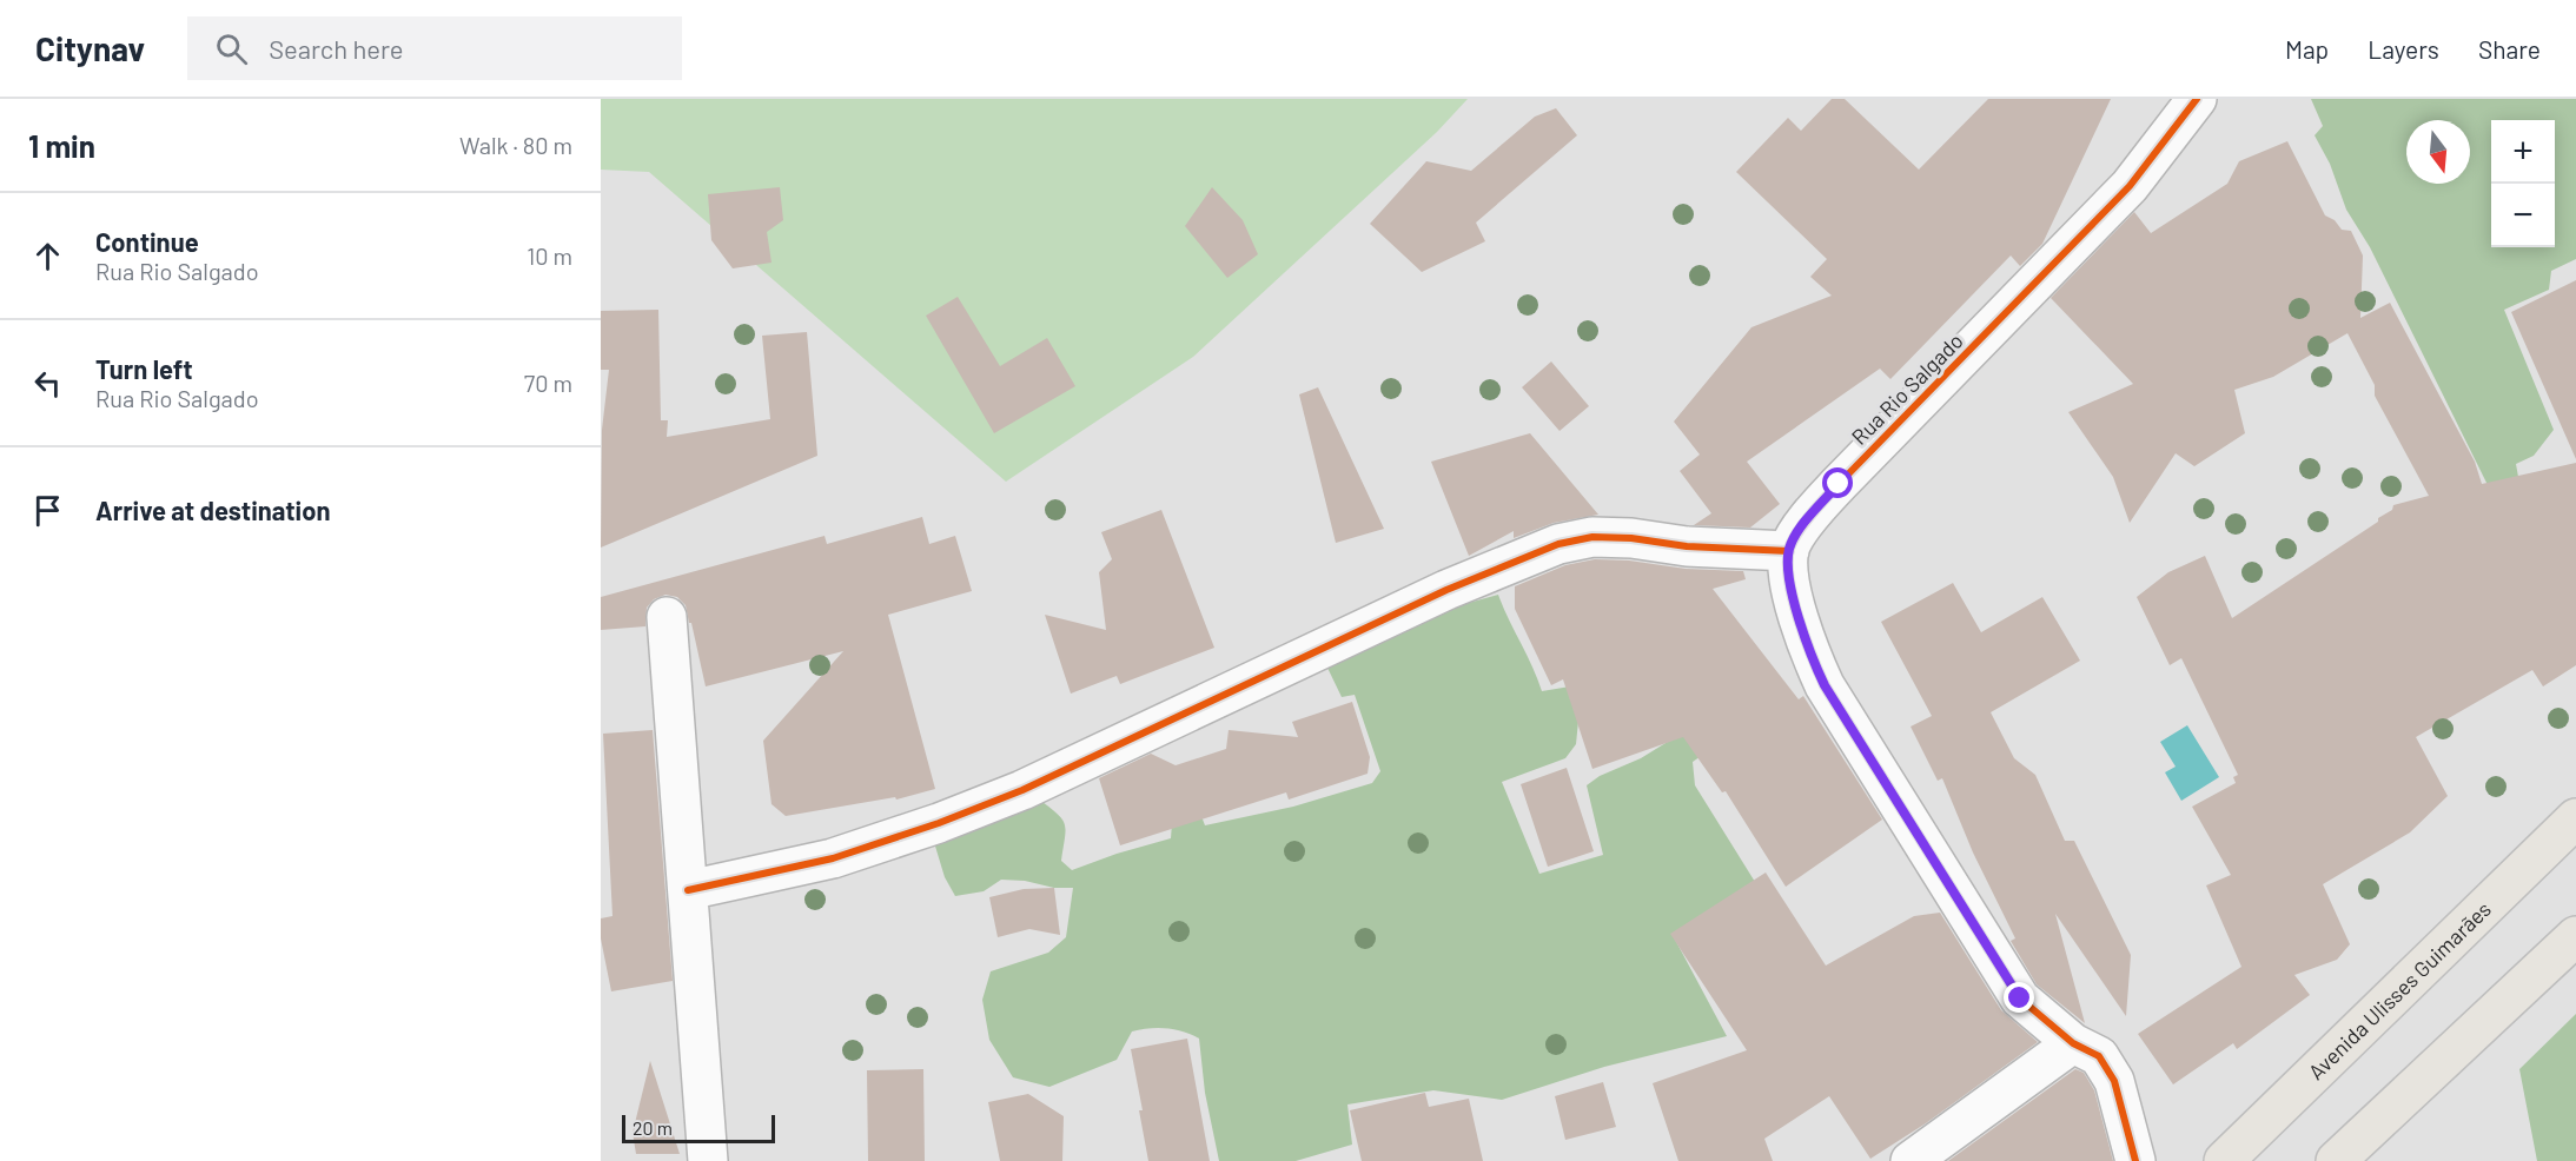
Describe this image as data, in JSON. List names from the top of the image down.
{
  "streets": {
    "main road": ["Avenida Ulisses Guimarães"],
    "street": ["Rua Rio Salgado"]
  },
  "scale_bar": "20 m",
  "north": "bottom",
  "page": {
    "header": "Citynav",
    "search": "Search here",
    "nav": ["Map", "Layers", "Share"],
    "heading": ["1 min", "Walk · 80 m"],
    "map_buttons": ["+", "−"],
    "list": [
      ["Continue", "Rua Rio Salgado", "10 m"],
      ["Turn left", "Rua Rio Salgado", "70 m"],
      "Arrive at destination"
    ],
    "scale": "20 m"
  }
}
